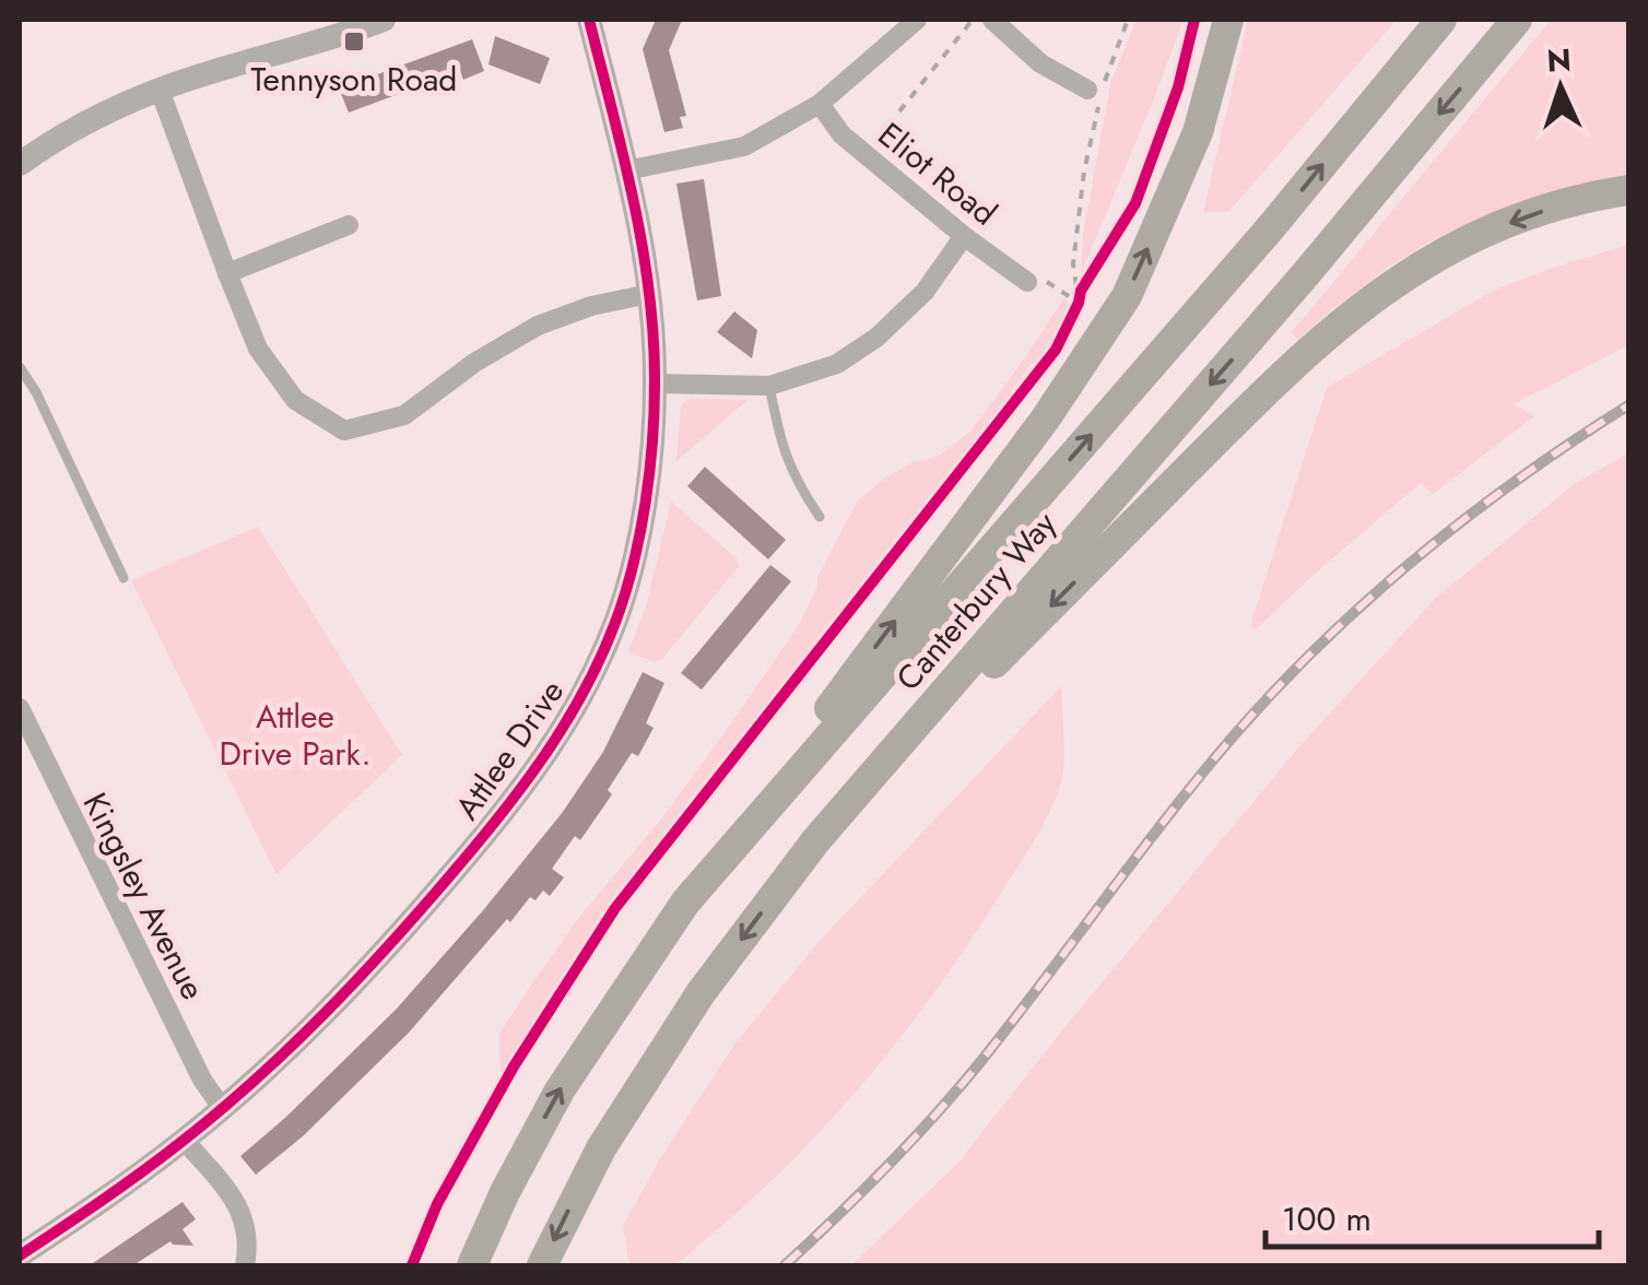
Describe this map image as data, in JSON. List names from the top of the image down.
{
  "streets": {
    "highway": ["Canterbury Way"],
    "street": ["Eliot Road", "Attlee Drive", "Kingsley Avenue"]
  },
  "crossings": [
    ["Attlee Drive", "Kingsley Avenue"]
  ],
  "parks": ["Attlee Drive Park."],
  "places": {
    "transit": ["Tennyson Road"]
  },
  "scale_bar": "100 m",
  "north": "top"
}
